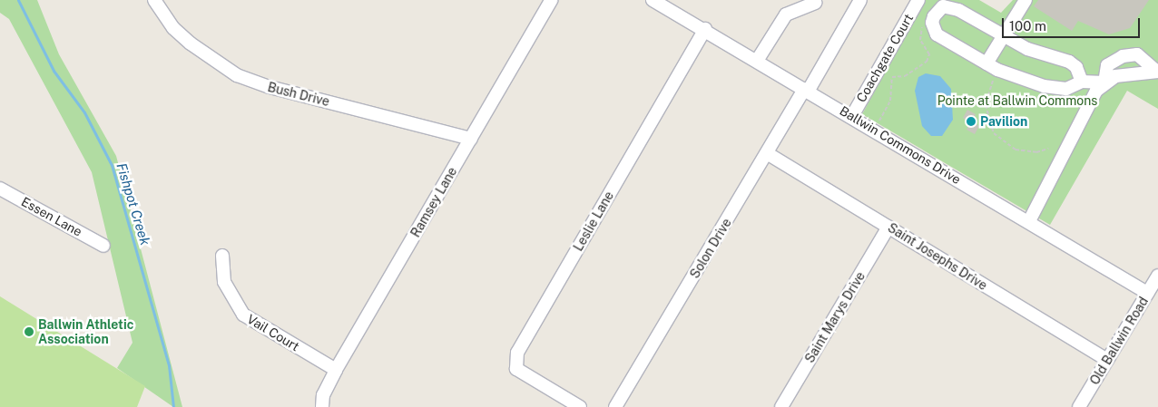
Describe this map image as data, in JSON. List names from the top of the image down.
{
  "streets": {
    "street": [
      "Coachgate Court",
      "Bush Drive",
      "Ballwin Commons Drive",
      "Ramsey Lane",
      "Essen Lane",
      "Leslie Lane",
      "Solon Drive",
      "Saint Josephs Drive",
      "Saint Marys Drive",
      "Vail Court",
      "Old Ballwin Road"
    ]
  },
  "crossings": [
    ["Coachgate Court", "Ballwin Commons Drive"],
    ["Bush Drive", "Ramsey Lane"],
    ["Ballwin Commons Drive", "Leslie Lane"],
    ["Ballwin Commons Drive", "Solon Drive"],
    ["Ballwin Commons Drive", "Old Ballwin Road"],
    ["Ramsey Lane", "Vail Court"],
    ["Solon Drive", "Saint Josephs Drive"],
    ["Saint Josephs Drive", "Saint Marys Drive"],
    ["Saint Josephs Drive", "Old Ballwin Road"]
  ],
  "water": ["Fishpot Creek"],
  "parks": ["Pointe at Ballwin Commons"],
  "places": ["Pavilion", "Ballwin Athletic Association"],
  "scale_bar": "100 m"
}
